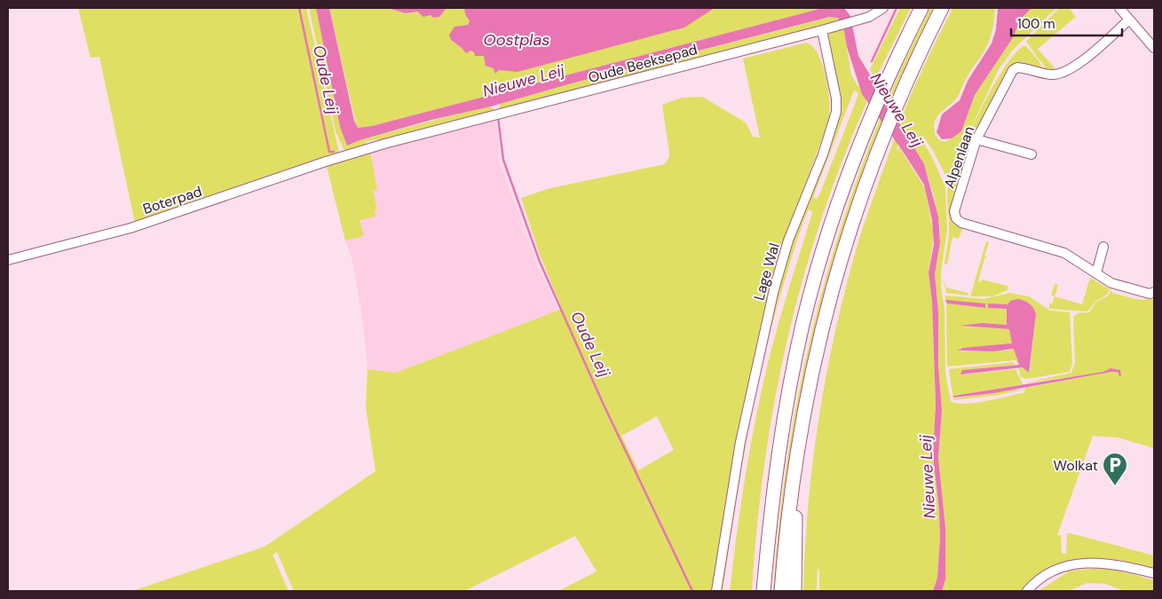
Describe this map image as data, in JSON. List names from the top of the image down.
{
  "streets": {
    "street": [
      "Oude Beeksepad",
      "Alpenlaan",
      "Boterpad",
      "Lage Wal"
    ]
  },
  "crossings": [
    ["Oude Beeksepad", "Boterpad"],
    ["Oude Beeksepad", "Lage Wal"]
  ],
  "water": ["Oostplas", "Oude Leij", "Nieuwe Leij"],
  "places": {
    "parking": ["Wolkat"]
  },
  "scale_bar": "100 m"
}
